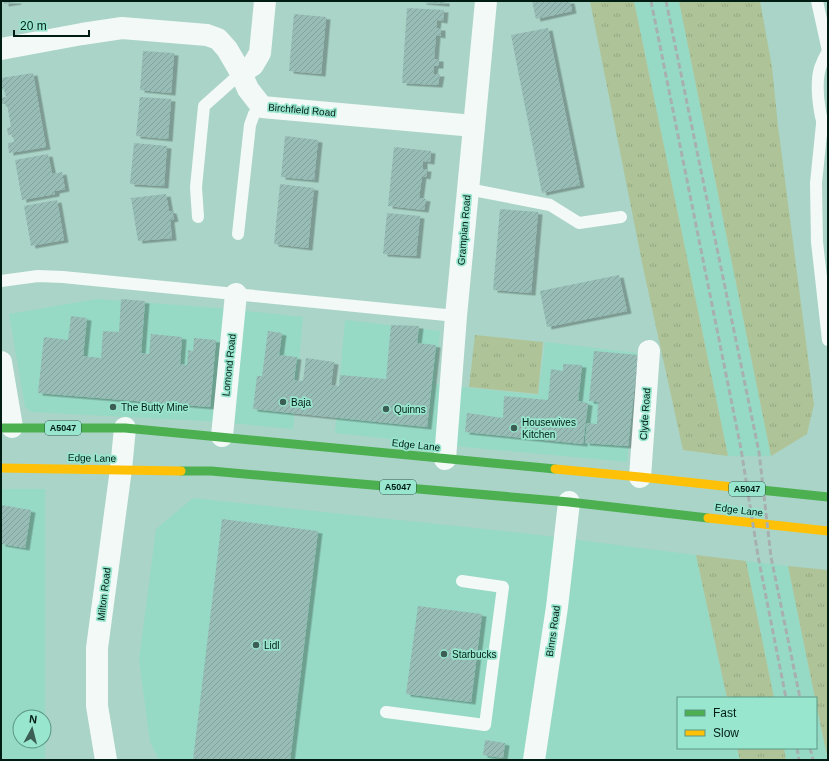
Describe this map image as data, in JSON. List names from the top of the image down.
{
  "streets": {
    "highway": ["A5047", "Edge Lane"],
    "street": [
      "Birchfield Road",
      "Grampian Road",
      "Lomond Road",
      "Clyde Road",
      "Milton Road",
      "Binns Road"
    ]
  },
  "crossings": [
    ["Birchfield Road", "Grampian Road"],
    ["Grampian Road", "Edge Lane"],
    ["Lomond Road", "Edge Lane"],
    ["Clyde Road", "Edge Lane"],
    ["Edge Lane", "Milton Road"],
    ["Edge Lane", "Binns Road"]
  ],
  "places": [
    "Baja",
    "The Butty Mine",
    "Quinns",
    "Housewives Kitchen",
    "Lidl",
    "Starbucks"
  ],
  "legend": ["Fast", "Slow"],
  "scale_bar": "20 m",
  "north": "top"
}
